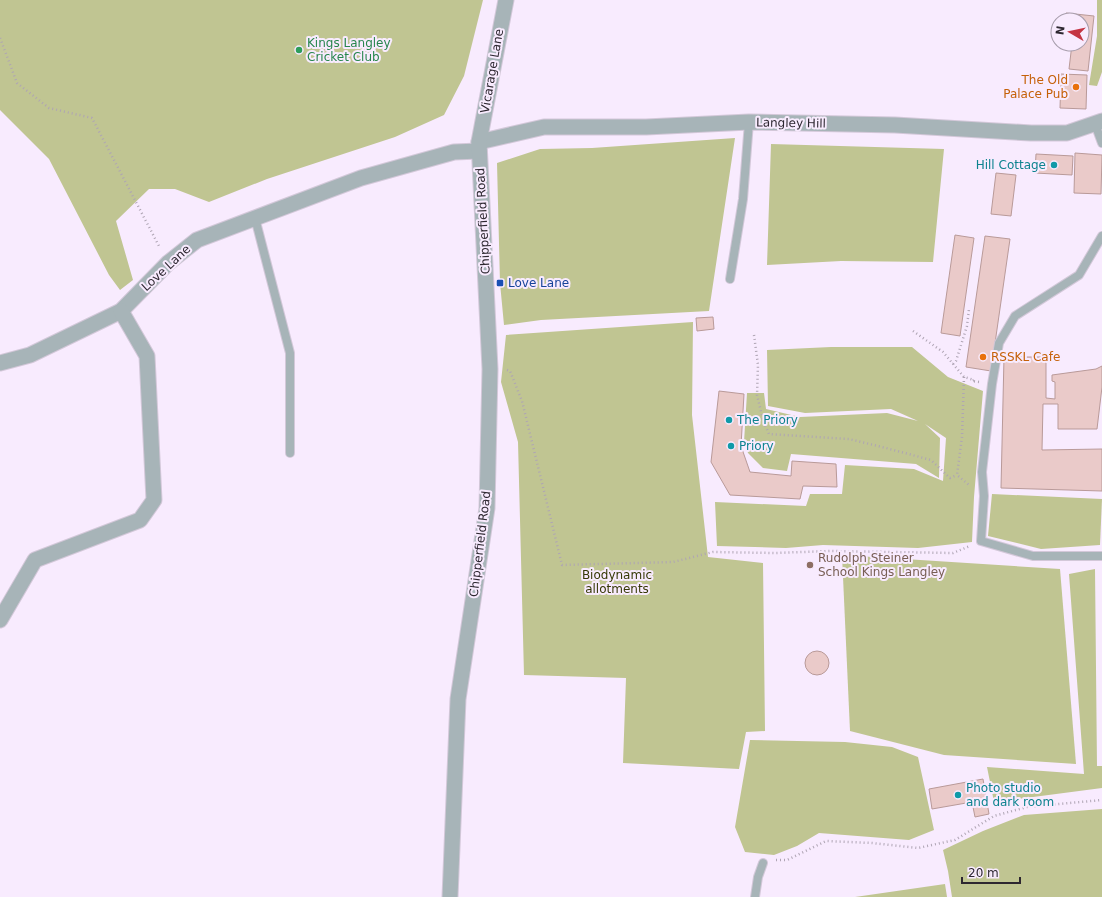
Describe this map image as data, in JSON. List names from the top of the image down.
{
  "streets": {
    "street": [
      "Vicarage Lane",
      "Langley Hill",
      "Chipperfield Road",
      "Love Lane"
    ]
  },
  "crossings": [
    ["Vicarage Lane", "Langley Hill"],
    ["Vicarage Lane", "Chipperfield Road"],
    ["Vicarage Lane", "Love Lane"],
    ["Langley Hill", "Chipperfield Road"],
    ["Langley Hill", "Love Lane"],
    ["Chipperfield Road", "Love Lane"]
  ],
  "parks": ["Biodynamic allotments"],
  "places": {
    "other": [
      "Kings Langley Cricket Club",
      "The Old Palace Pub",
      "Hill Cottage",
      "RSSKL Cafe",
      "The Priory",
      "Priory",
      "Rudolph Steiner School Kings Langley",
      "Photo studio and dark room"
    ],
    "transit": ["Love Lane"]
  },
  "scale_bar": "20 m",
  "north": "left"
}
